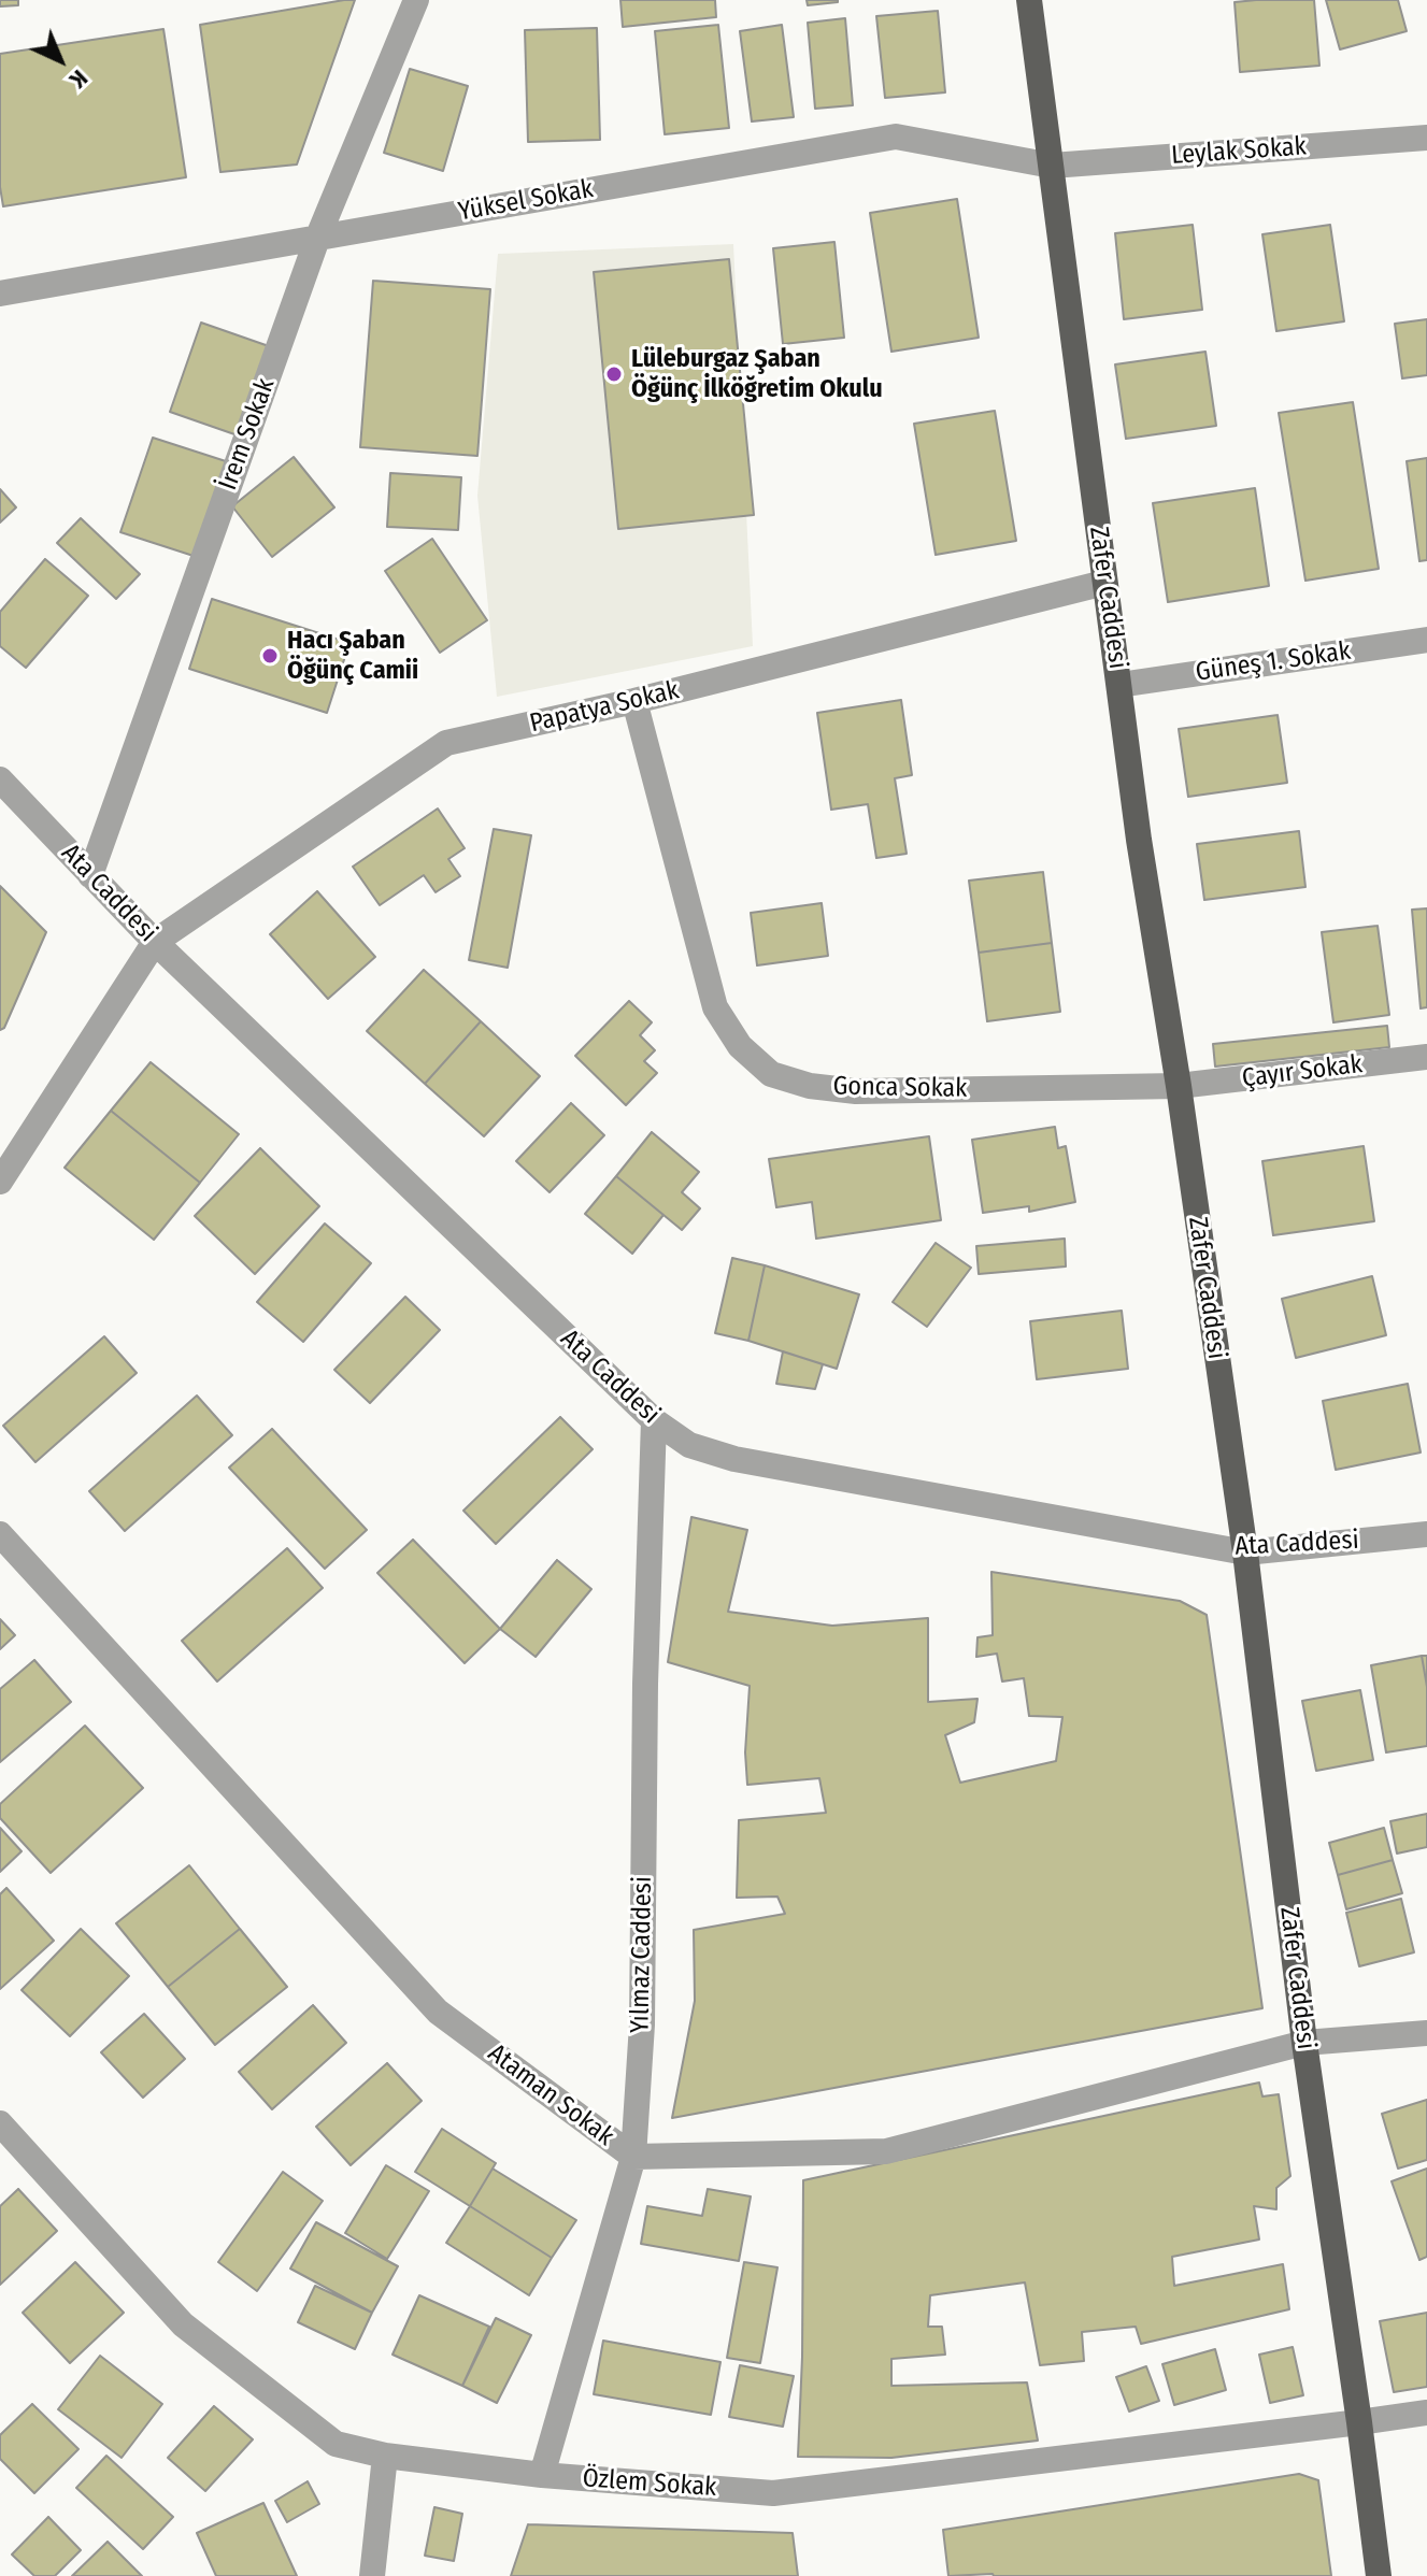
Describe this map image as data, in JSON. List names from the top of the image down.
{
  "streets": {
    "main road": ["Zafer Caddesi"],
    "street": [
      "Leylak Sokak",
      "Yüksel Sokak",
      "İrem Sokak",
      "Güneş 1. Sokak",
      "Papatya Sokak",
      "Ata Caddesi",
      "Çayır Sokak",
      "Gonca Sokak",
      "Yılmaz Caddesi",
      "Ataman Sokak",
      "Özlem Sokak"
    ]
  },
  "crossings": [
    ["Leylak Sokak", "Yüksel Sokak"],
    ["Leylak Sokak", "Zafer Caddesi"],
    ["Yüksel Sokak", "İrem Sokak"],
    ["Yüksel Sokak", "Zafer Caddesi"],
    ["İrem Sokak", "Ata Caddesi"],
    ["Zafer Caddesi", "Güneş 1. Sokak"],
    ["Zafer Caddesi", "Papatya Sokak"],
    ["Zafer Caddesi", "Ata Caddesi"],
    ["Zafer Caddesi", "Çayır Sokak"],
    ["Zafer Caddesi", "Gonca Sokak"],
    ["Zafer Caddesi", "Ataman Sokak"],
    ["Zafer Caddesi", "Özlem Sokak"],
    ["Papatya Sokak", "Ata Caddesi"],
    ["Papatya Sokak", "Gonca Sokak"],
    ["Ata Caddesi", "Yılmaz Caddesi"],
    ["Çayır Sokak", "Gonca Sokak"],
    ["Yılmaz Caddesi", "Ataman Sokak"],
    ["Yılmaz Caddesi", "Özlem Sokak"]
  ],
  "places": ["Lüleburgaz Şaban Öğünç İlköğretim Okulu", "Hacı Şaban Öğünç Camii"],
  "north": "bottom right"
}
